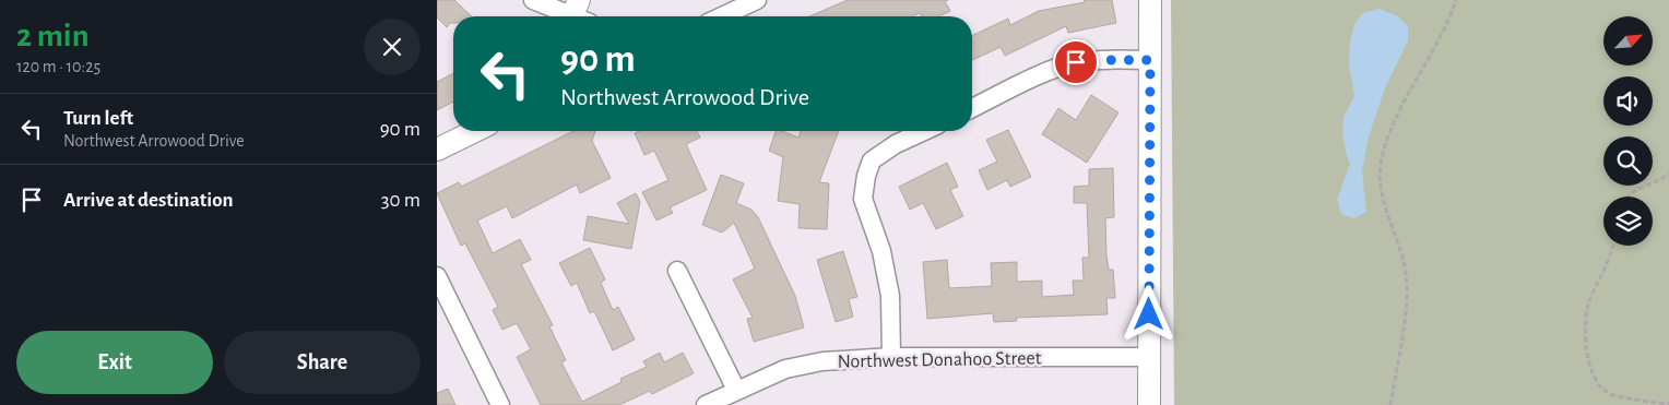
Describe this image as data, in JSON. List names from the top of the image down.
{
  "streets": {
    "street": ["Northwest Donahoo Street"]
  },
  "north": "top right",
  "page": {
    "heading": ["2 min", "120 m · 10:25"],
    "turn": ["90 m", "Northwest Arrowood Drive"],
    "list": [
      {
        "name": "Turn left",
        "note": "Northwest Arrowood Drive",
        "value": "90 m"
      },
      {
        "name": "Arrive at destination",
        "value": "30 m"
      }
    ],
    "buttons": ["Exit", "Share"]
  }
}
